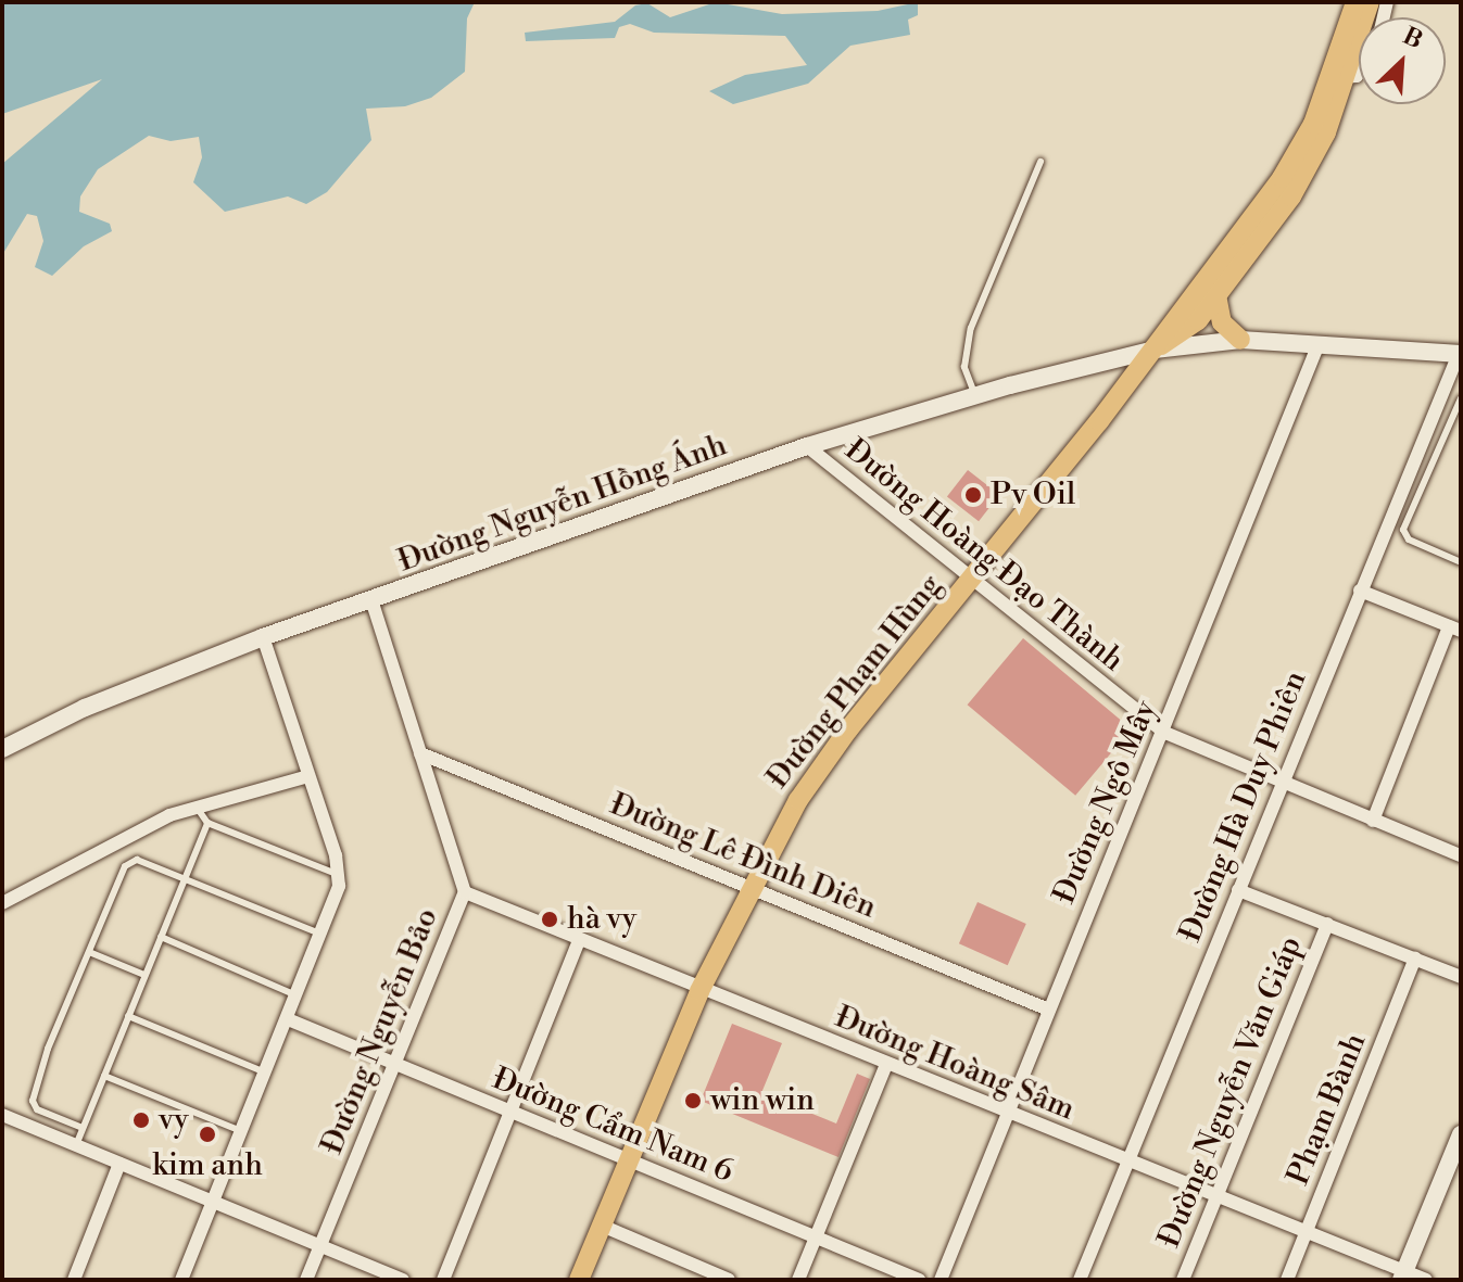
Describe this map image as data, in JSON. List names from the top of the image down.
{
  "streets": {
    "main road": ["Đường Phạm Hùng"],
    "street": [
      "Đường Nguyễn Hồng Ánh",
      "Đường Hoàng Đạo Thành",
      "Đường Ngô Mây",
      "Đường Hà Duy Phiên",
      "Đường Lê Đình Diên",
      "Đường Nguyễn Bảo",
      "Đường Hoàng Sâm",
      "Đường Nguyễn Văn Giáp",
      "Phạm Bành",
      "Đường Cẩm Nam 6"
    ]
  },
  "crossings": [
    ["Đường Nguyễn Hồng Ánh", "Đường Hoàng Đạo Thành"],
    ["Đường Nguyễn Hồng Ánh", "Đường Phạm Hùng"],
    ["Đường Nguyễn Hồng Ánh", "Đường Ngô Mây"],
    ["Đường Nguyễn Hồng Ánh", "Đường Hà Duy Phiên"],
    ["Đường Nguyễn Hồng Ánh", "Đường Nguyễn Bảo"],
    ["Đường Hoàng Đạo Thành", "Đường Phạm Hùng"],
    ["Đường Hoàng Đạo Thành", "Đường Ngô Mây"],
    ["Đường Hoàng Đạo Thành", "Đường Hà Duy Phiên"],
    ["Đường Phạm Hùng", "Đường Lê Đình Diên"],
    ["Đường Phạm Hùng", "Đường Hoàng Sâm"],
    ["Đường Phạm Hùng", "Đường Cẩm Nam 6"],
    ["Đường Ngô Mây", "Đường Lê Đình Diên"],
    ["Đường Ngô Mây", "Đường Hoàng Sâm"],
    ["Đường Hà Duy Phiên", "Đường Hoàng Sâm"],
    ["Đường Lê Đình Diên", "Đường Nguyễn Bảo"],
    ["Đường Nguyễn Bảo", "Đường Hoàng Sâm"],
    ["Đường Nguyễn Bảo", "Đường Cẩm Nam 6"],
    ["Đường Hoàng Sâm", "Đường Nguyễn Văn Giáp"],
    ["Đường Hoàng Sâm", "Phạm Bành"]
  ],
  "places": [
    "Pv Oil",
    "hà vy",
    "win win",
    "vy",
    "kim anh"
  ],
  "north": "top right"
}
